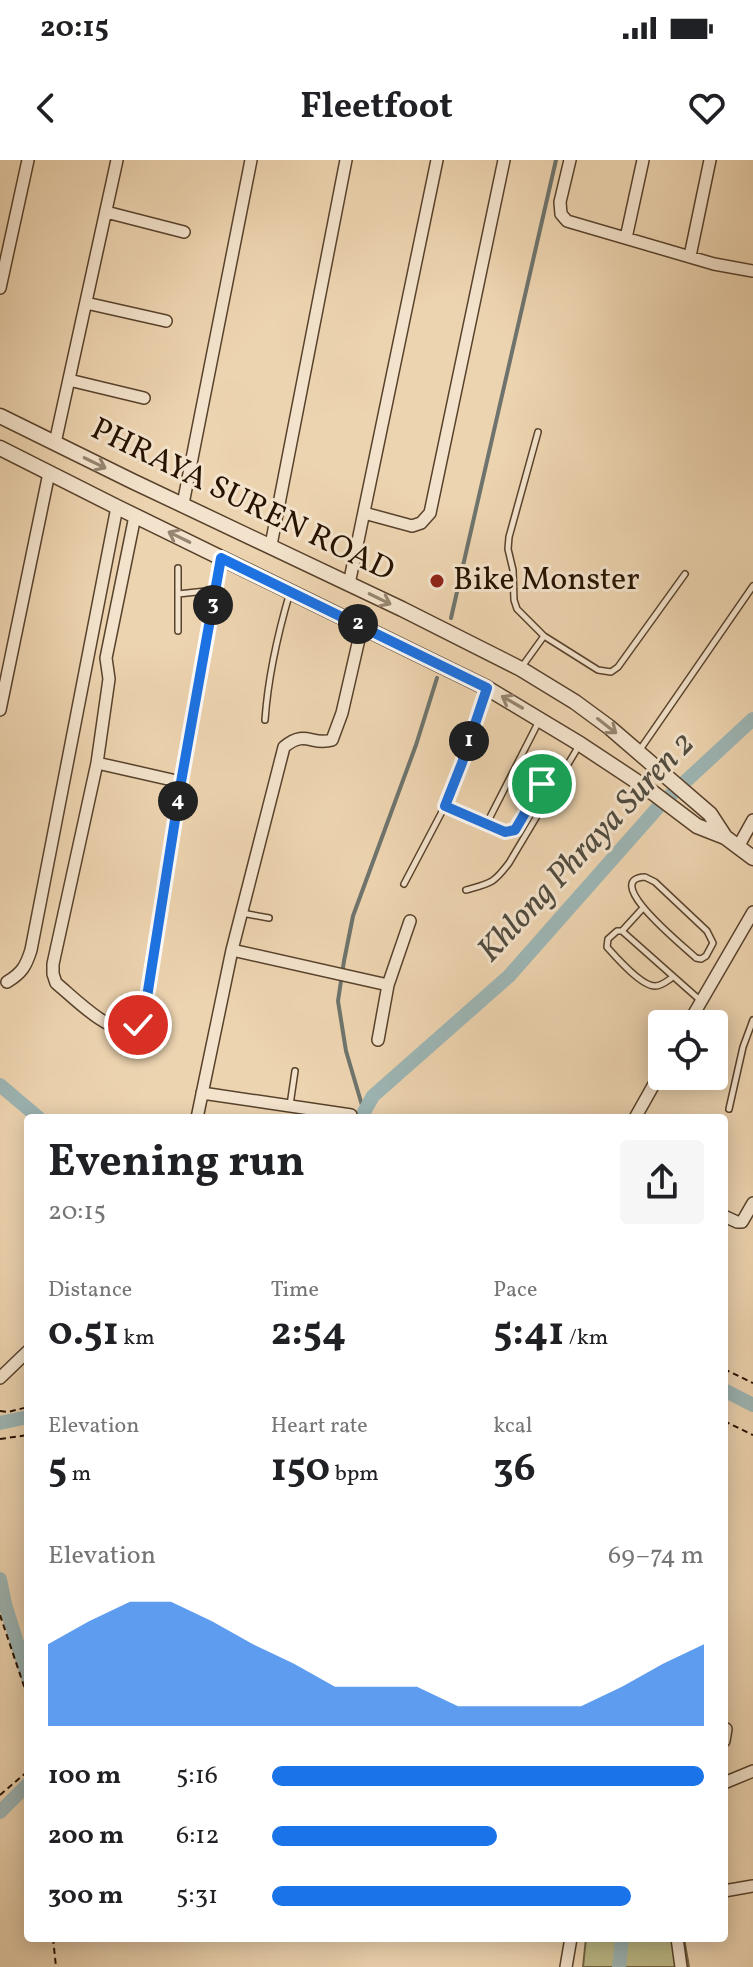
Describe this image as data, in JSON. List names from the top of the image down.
{
  "streets": {
    "street": ["PHRAYA SUREN ROAD"]
  },
  "water": ["Khlong Phraya Suren 2"],
  "places": ["Bike Monster"],
  "page": {
    "status": "20:15",
    "header": "Fleetfoot",
    "pins": [
      "3",
      "2",
      "1",
      "4"
    ],
    "heading": ["Evening run", "20:15"],
    "stats": [
      ["Distance", "0.51 km"],
      ["Time", "2:54"],
      ["Pace", "5:41 /km"],
      ["Elevation", "5 m"],
      ["Heart rate", "150 bpm"],
      ["kcal", "36"]
    ],
    "chart": ["Elevation", "69–74 m"],
    "list": [
      {
        "name": "100 m",
        "note": "5:16"
      },
      {
        "name": "200 m",
        "note": "6:12"
      },
      {
        "name": "300 m",
        "note": "5:31"
      }
    ]
  }
}
